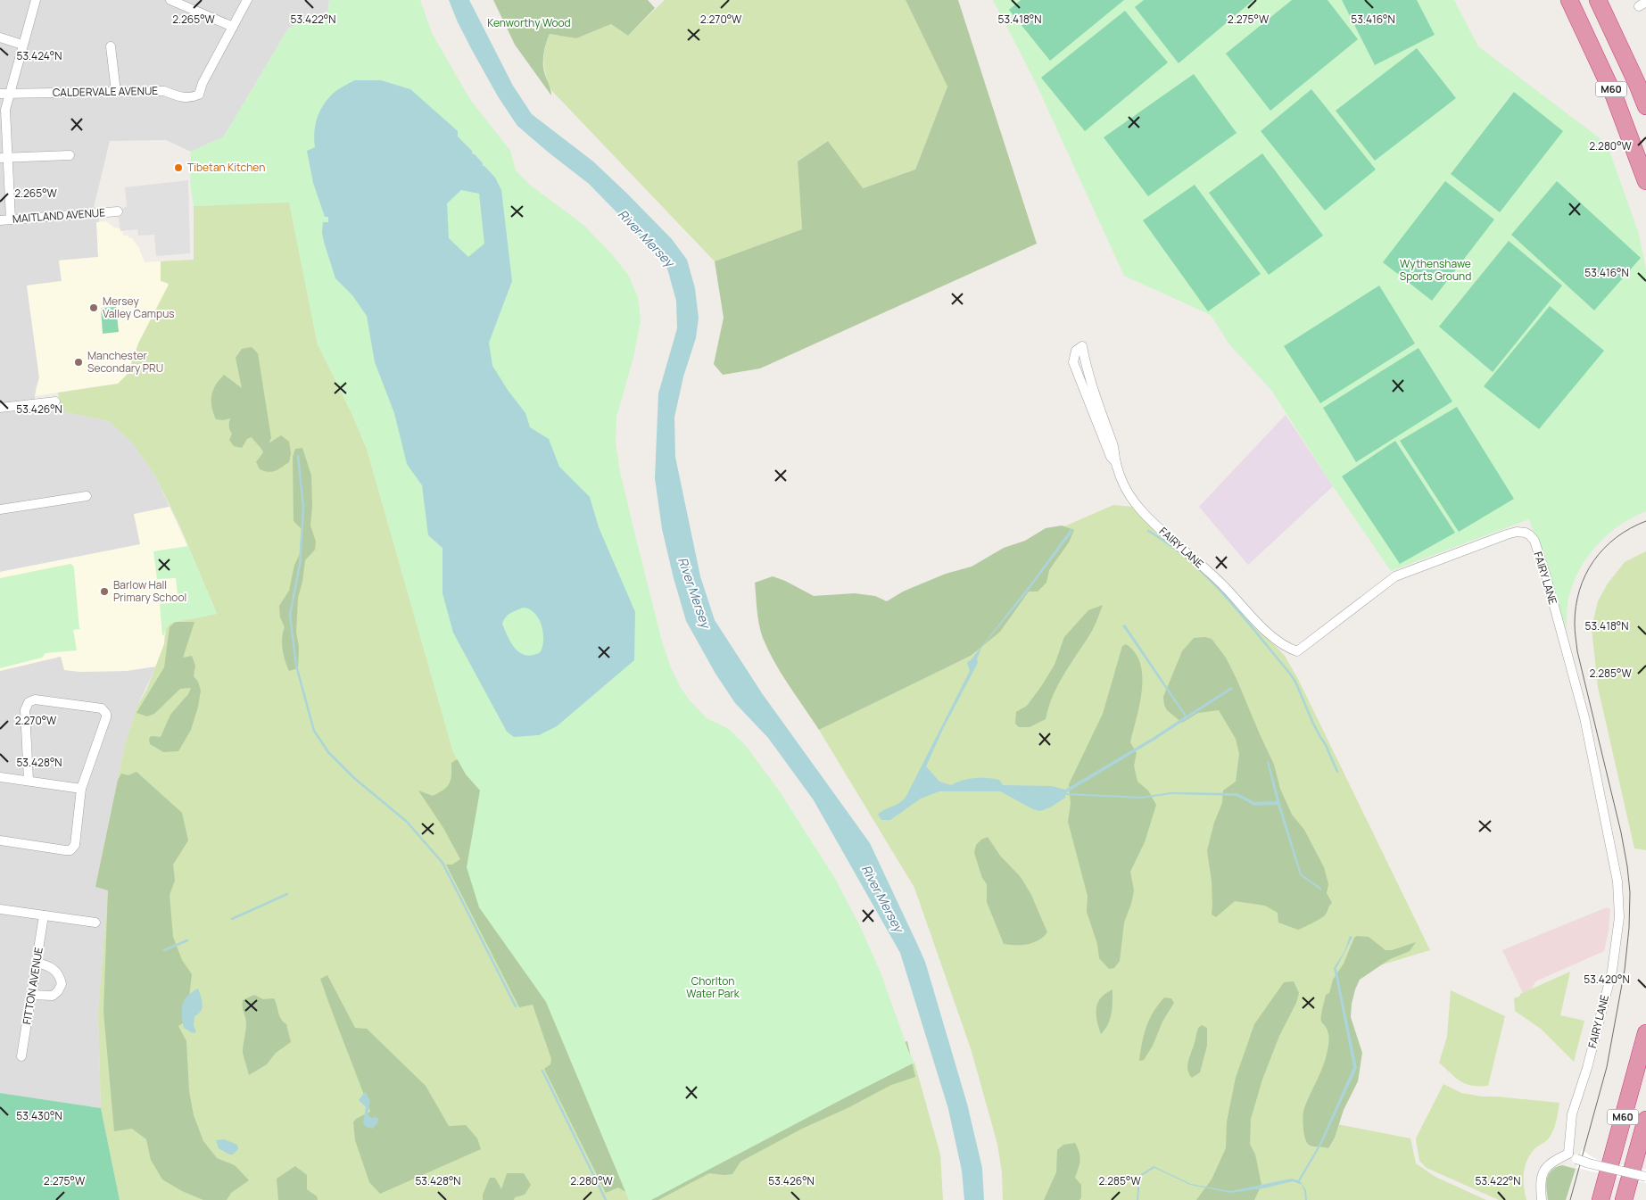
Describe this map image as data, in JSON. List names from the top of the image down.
{
  "streets": {
    "highway": ["M60"],
    "street": [
      "CALDERVALE AVENUE",
      "MAITLAND AVENUE",
      "FAIRY LANE",
      "FITTON AVENUE"
    ]
  },
  "water": ["River Mersey"],
  "parks": ["Kenworthy Wood", "Wythenshawe Sports Ground", "Chorlton Water Park"],
  "places": [
    "Tibetan Kitchen",
    "Mersey Valley Campus",
    "Manchester Secondary PRU",
    "Barlow Hall Primary School"
  ],
  "coordinates": [
    "2.265°W",
    "53.422°N",
    "2.270°W",
    "53.418°N",
    "2.275°W",
    "53.416°N",
    "53.424°N",
    "2.280°W",
    "53.426°N",
    "2.285°W",
    "53.428°N",
    "53.420°N",
    "53.430°N"
  ]
}
